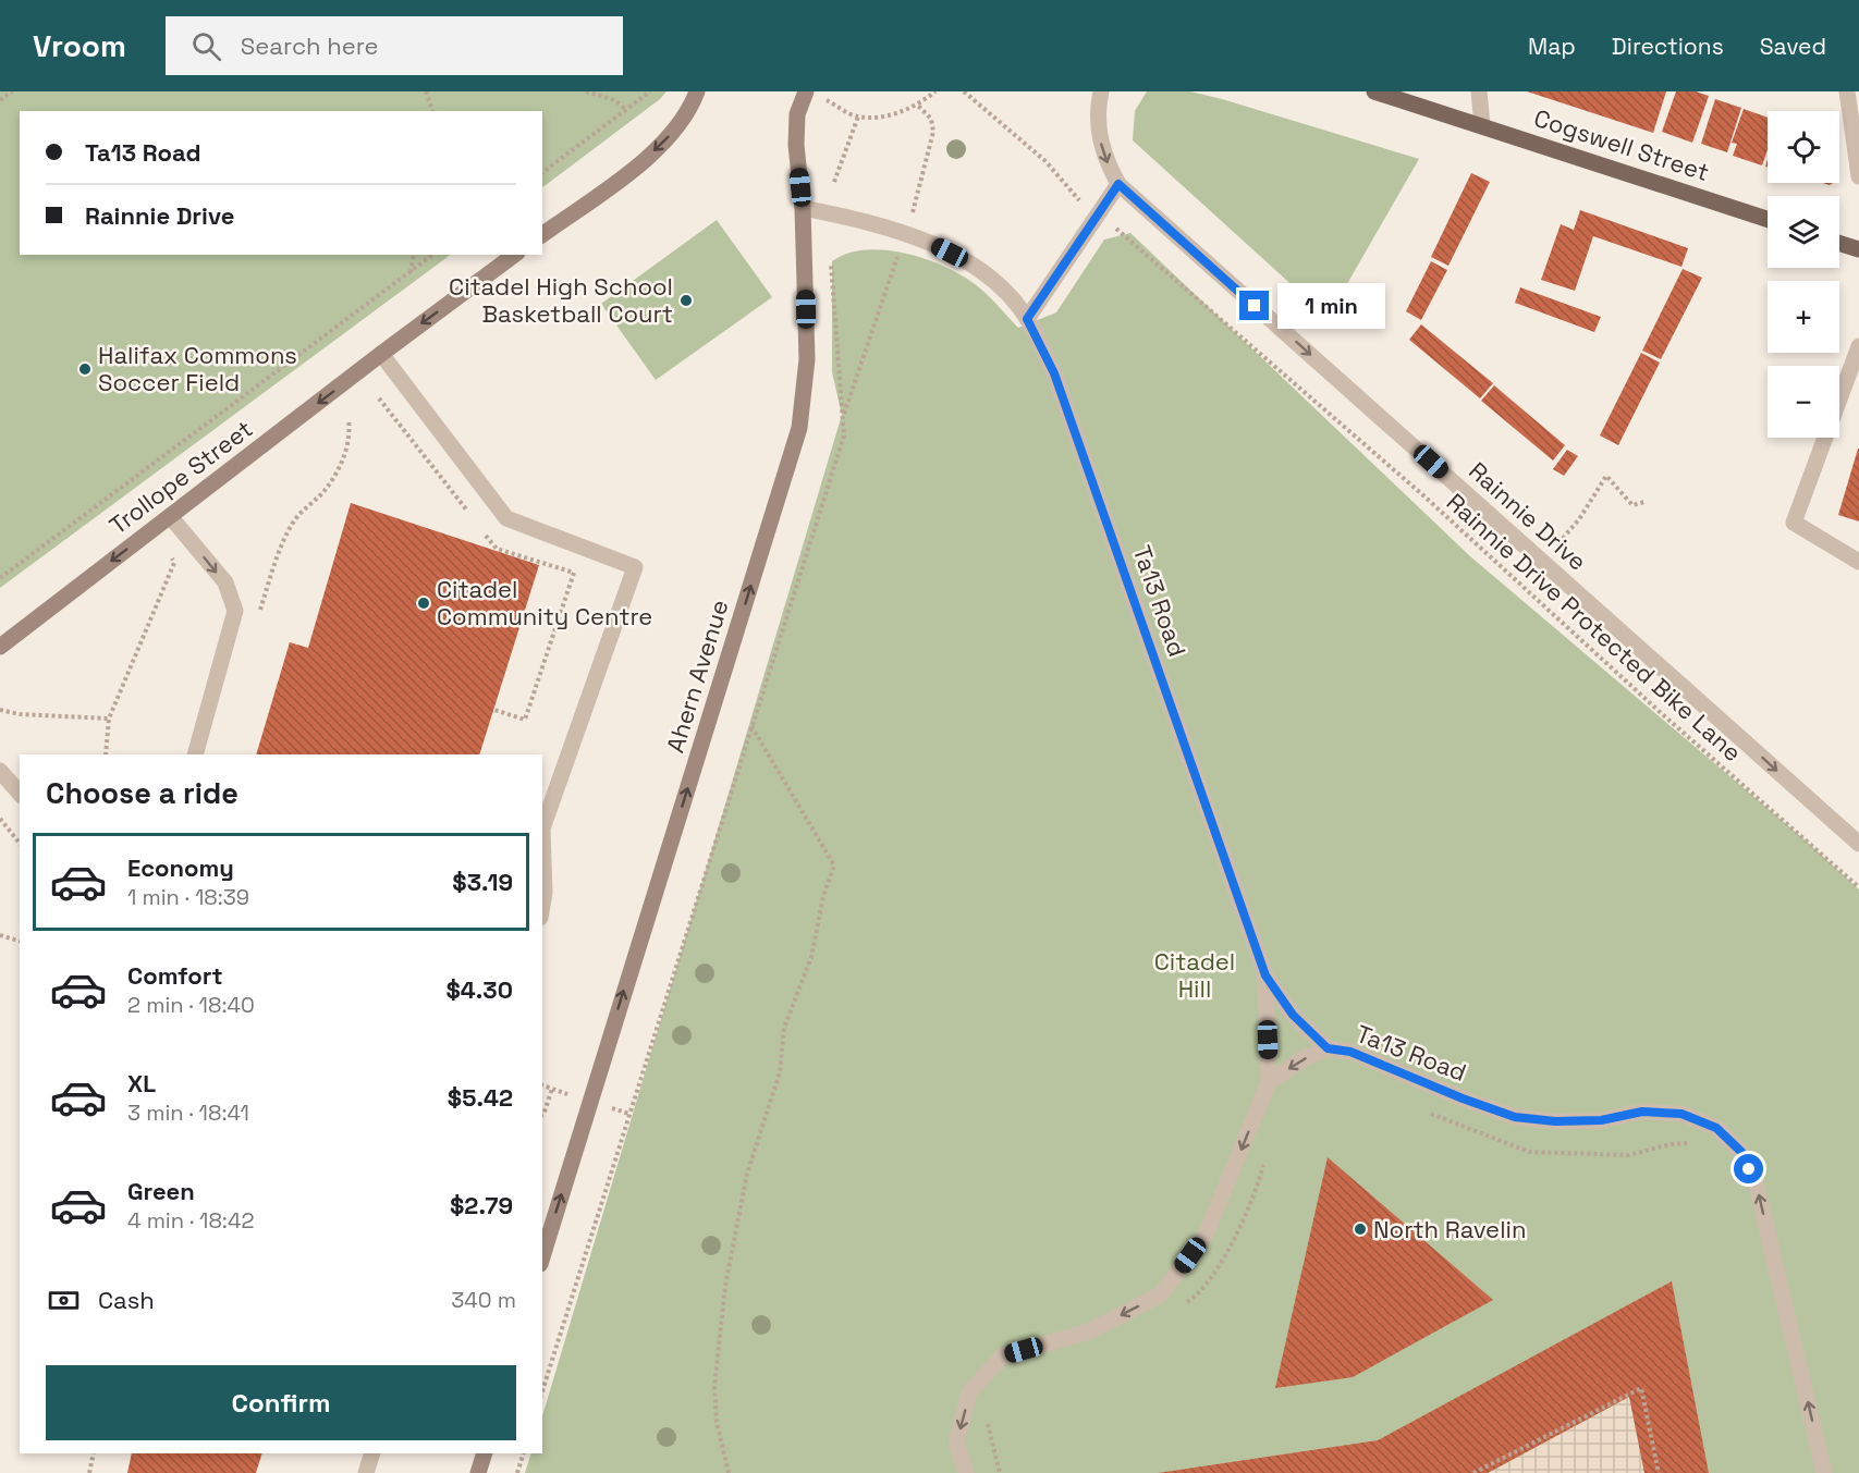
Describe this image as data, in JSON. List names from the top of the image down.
{
  "streets": {
    "main road": ["Cogswell Street"],
    "street": [
      "Trollope Street",
      "Rainnie Drive",
      "Ta13 Road",
      "Ahern Avenue"
    ],
    "path": ["Rainnie Drive Protected Bike Lane"]
  },
  "crossings": [
    ["Ta13 Road", "Ahern Avenue"]
  ],
  "one_way": [
    "Trollope Street",
    "Rainnie Drive",
    "Ta13 Road",
    "Ahern Avenue"
  ],
  "parks": ["Citadel Hill"],
  "places": [
    "Citadel High School Basketball Court",
    "Halifax Commons Soccer Field",
    "Citadel Community Centre",
    "North Ravelin"
  ],
  "page": {
    "header": "Vroom",
    "search": "Search here",
    "nav": ["Map", "Directions", "Saved"],
    "map_buttons": ["+", "−"],
    "banner": ["Ta13 Road", "Rainnie Drive"],
    "bubble": "1 min",
    "heading": "Choose a ride",
    "list": [
      {
        "name": "Economy",
        "note": "1 min · 18:39",
        "value": "$3.19"
      },
      {
        "name": "Comfort",
        "note": "2 min · 18:40",
        "value": "$4.30"
      },
      {
        "name": "XL",
        "note": "3 min · 18:41",
        "value": "$5.42"
      },
      {
        "name": "Green",
        "note": "4 min · 18:42",
        "value": "$2.79"
      }
    ],
    "pay": ["Cash", "340 m"],
    "buttons": "Confirm"
  }
}
